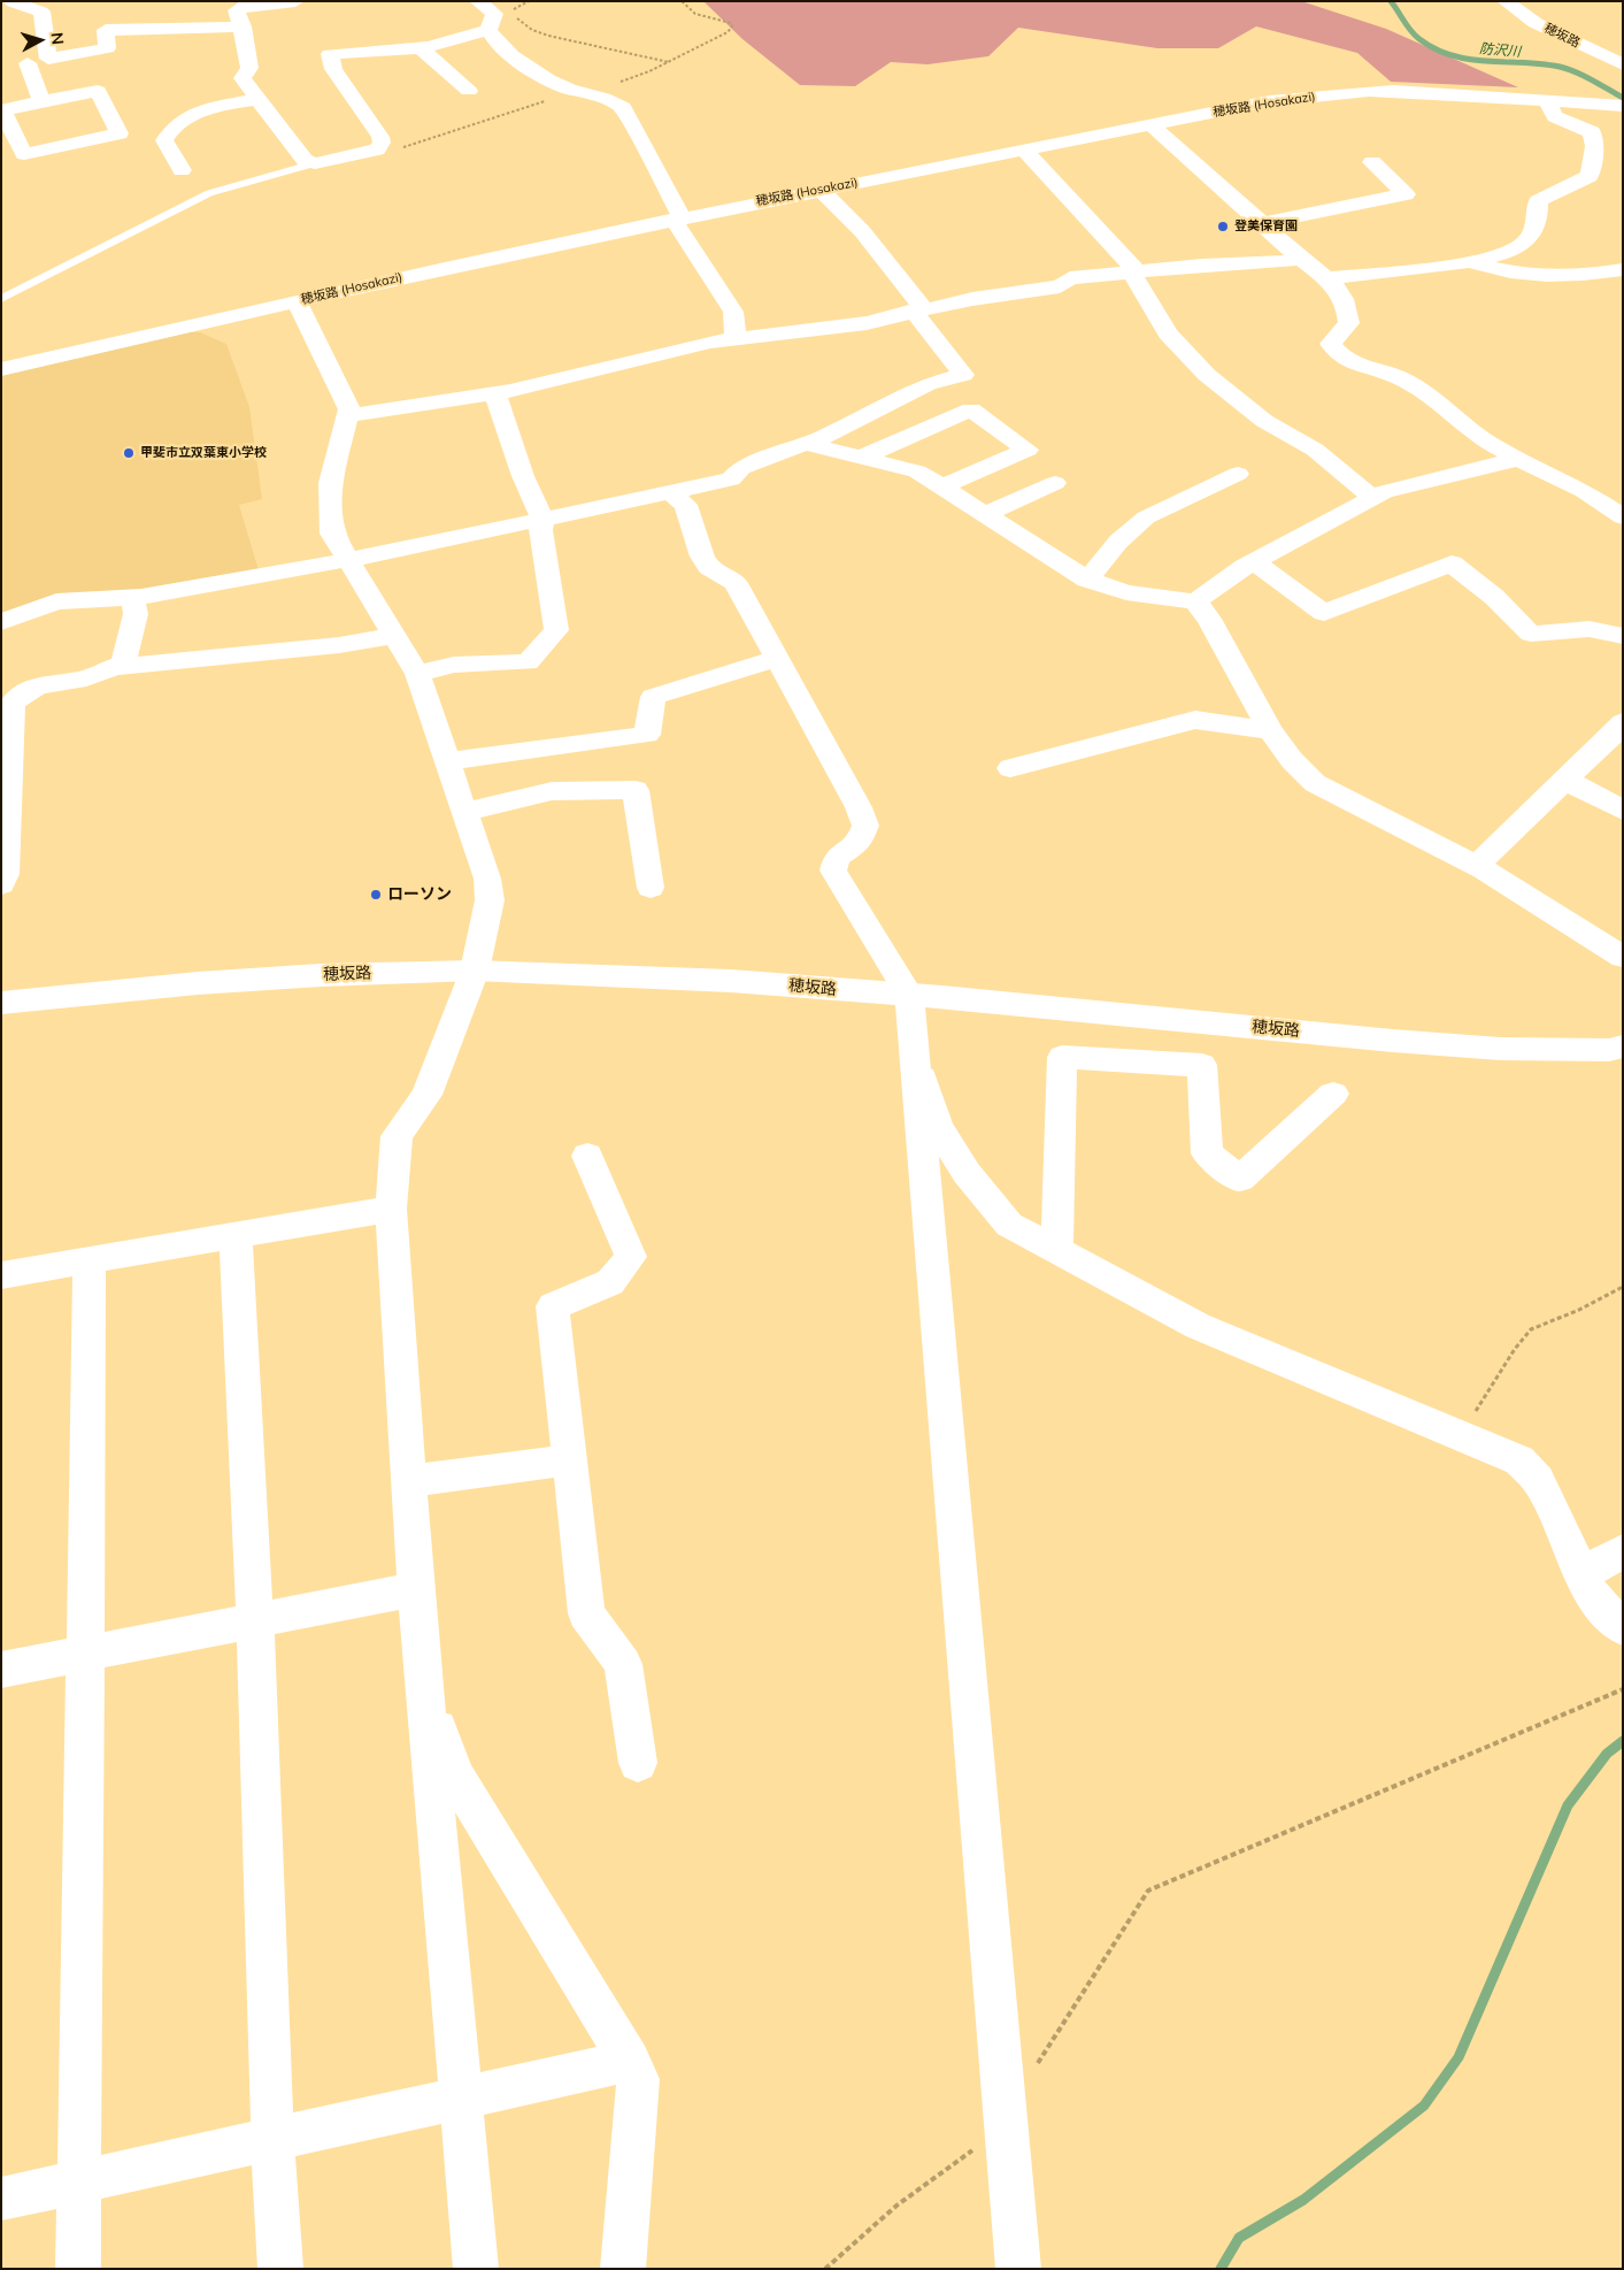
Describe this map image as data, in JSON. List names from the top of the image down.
{
  "streets": {
    "street": ["穂坂路", "穂坂路 (Hosakazi)"]
  },
  "water": ["防沢川"],
  "places": ["登美保育園", "甲斐市立双葉東小学校", "ローソン"],
  "north": "right"
}
